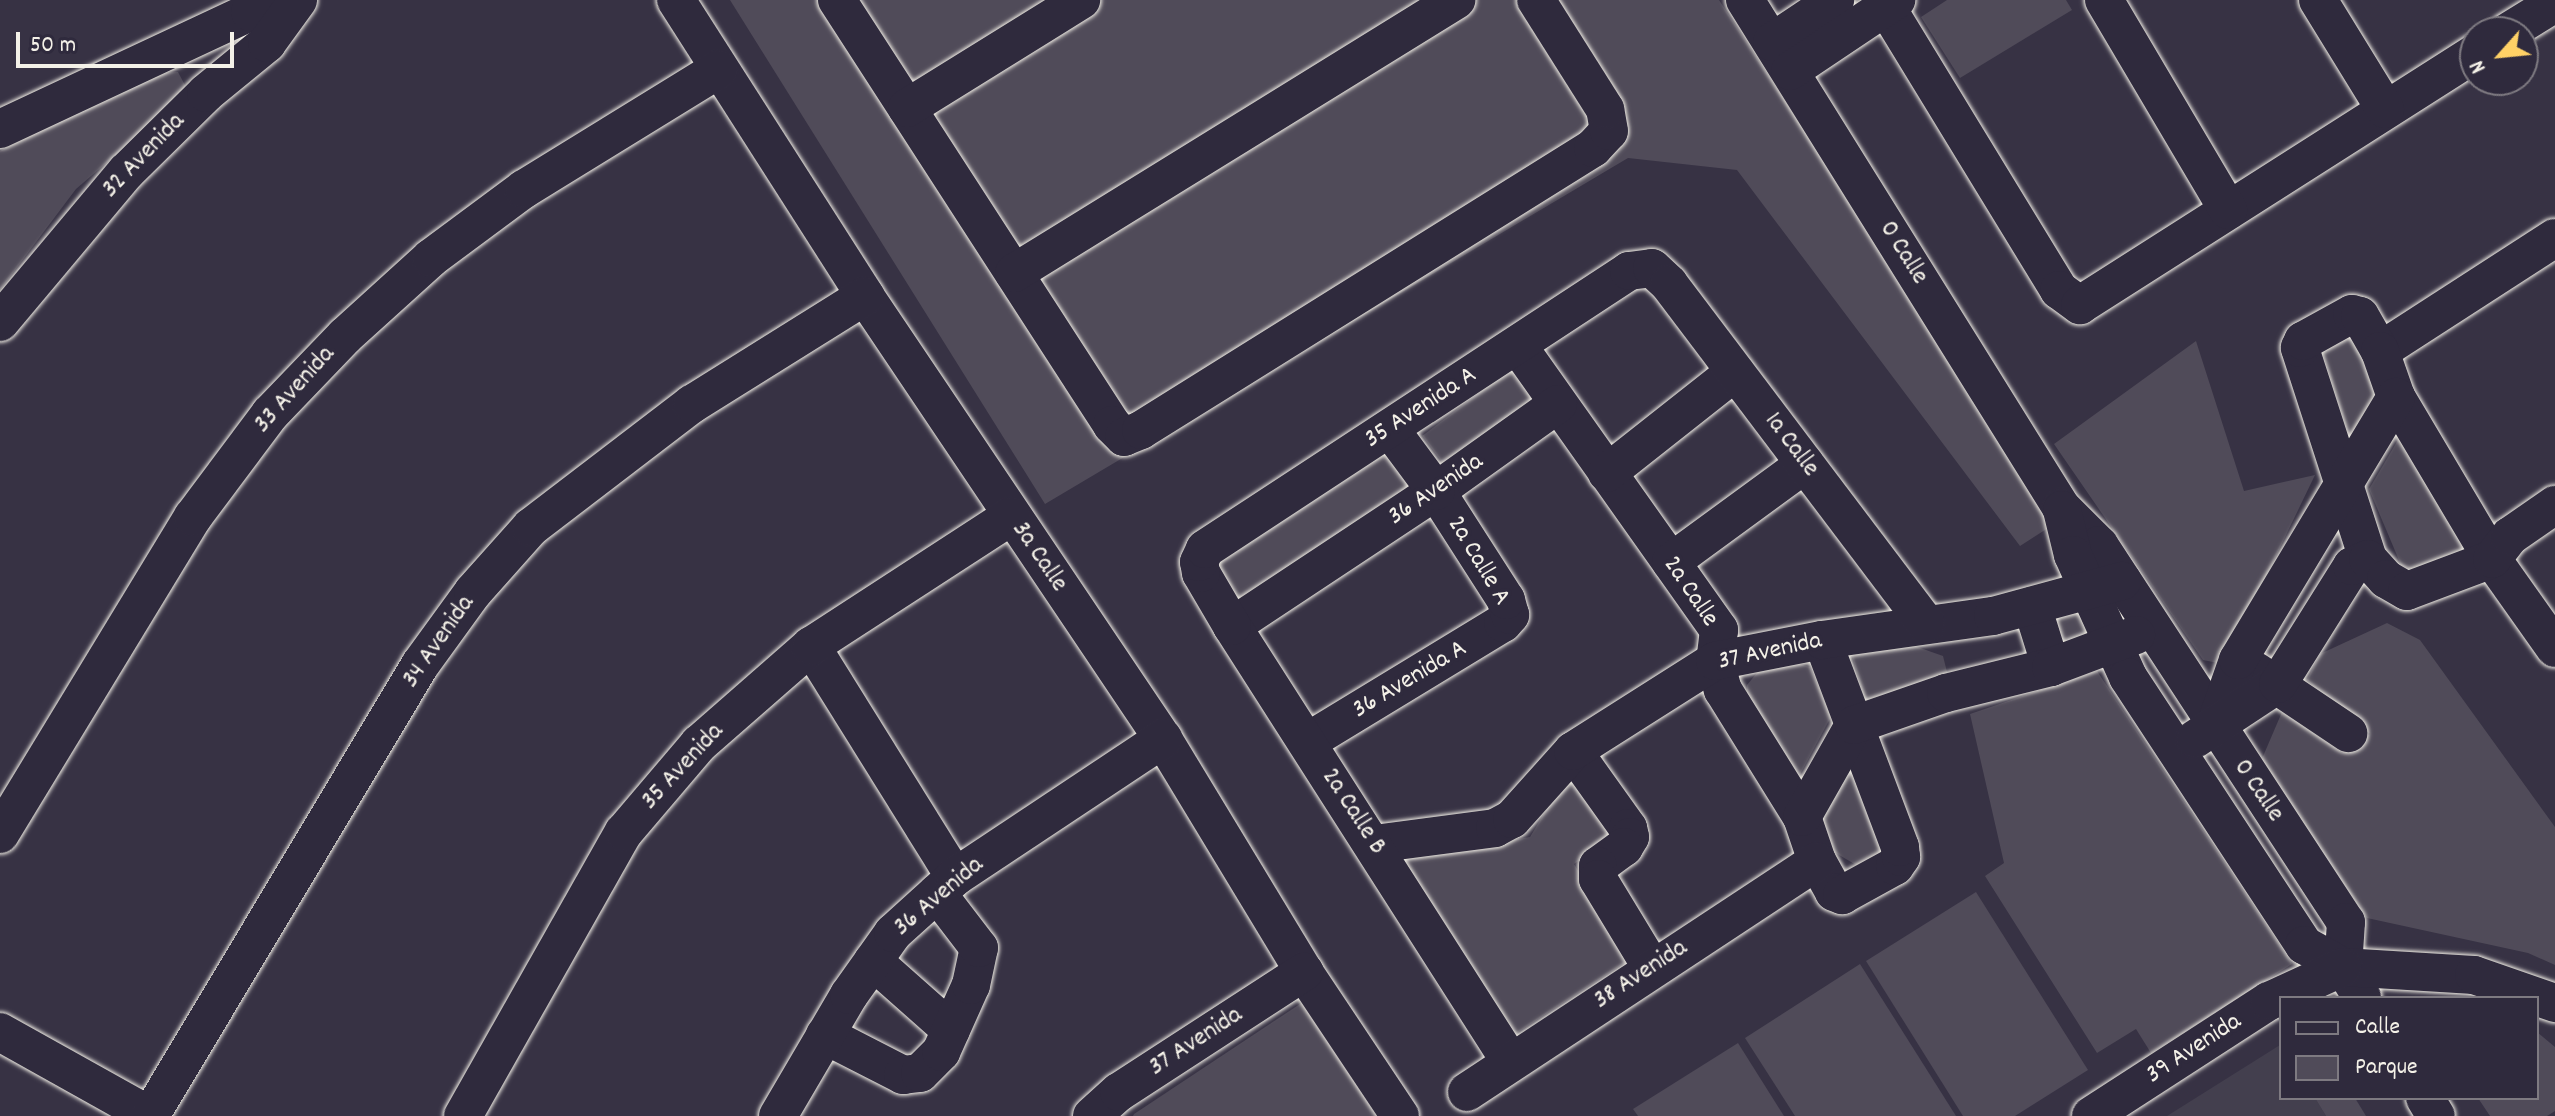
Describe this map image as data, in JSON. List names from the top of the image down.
{
  "streets": {
    "street": [
      "32 Avenida",
      "0 Calle",
      "33 Avenida",
      "35 Avenida A",
      "1a Calle",
      "36 Avenida",
      "3a Calle",
      "2a Calle A",
      "2a Calle",
      "34 Avenida",
      "37 Avenida",
      "36 Avenida A",
      "35 Avenida",
      "2a Calle B",
      "38 Avenida",
      "39 Avenida"
    ]
  },
  "crossings": [
    ["0 Calle", "37 Avenida"],
    ["0 Calle", "39 Avenida"],
    ["33 Avenida", "3a Calle"],
    ["35 Avenida A", "1a Calle"],
    ["35 Avenida A", "2a Calle A"],
    ["35 Avenida A", "2a Calle"],
    ["35 Avenida A", "2a Calle B"],
    ["1a Calle", "37 Avenida"],
    ["36 Avenida", "3a Calle"],
    ["36 Avenida", "2a Calle A"],
    ["36 Avenida", "2a Calle"],
    ["36 Avenida", "2a Calle B"],
    ["3a Calle", "34 Avenida"],
    ["3a Calle", "37 Avenida"],
    ["3a Calle", "35 Avenida"],
    ["2a Calle A", "36 Avenida A"],
    ["2a Calle", "37 Avenida"],
    ["2a Calle", "38 Avenida"],
    ["37 Avenida", "2a Calle B"],
    ["36 Avenida A", "2a Calle B"],
    ["2a Calle B", "38 Avenida"]
  ],
  "legend": ["Calle", "Parque"],
  "scale_bar": "50 m",
  "north": "bottom left"
}
